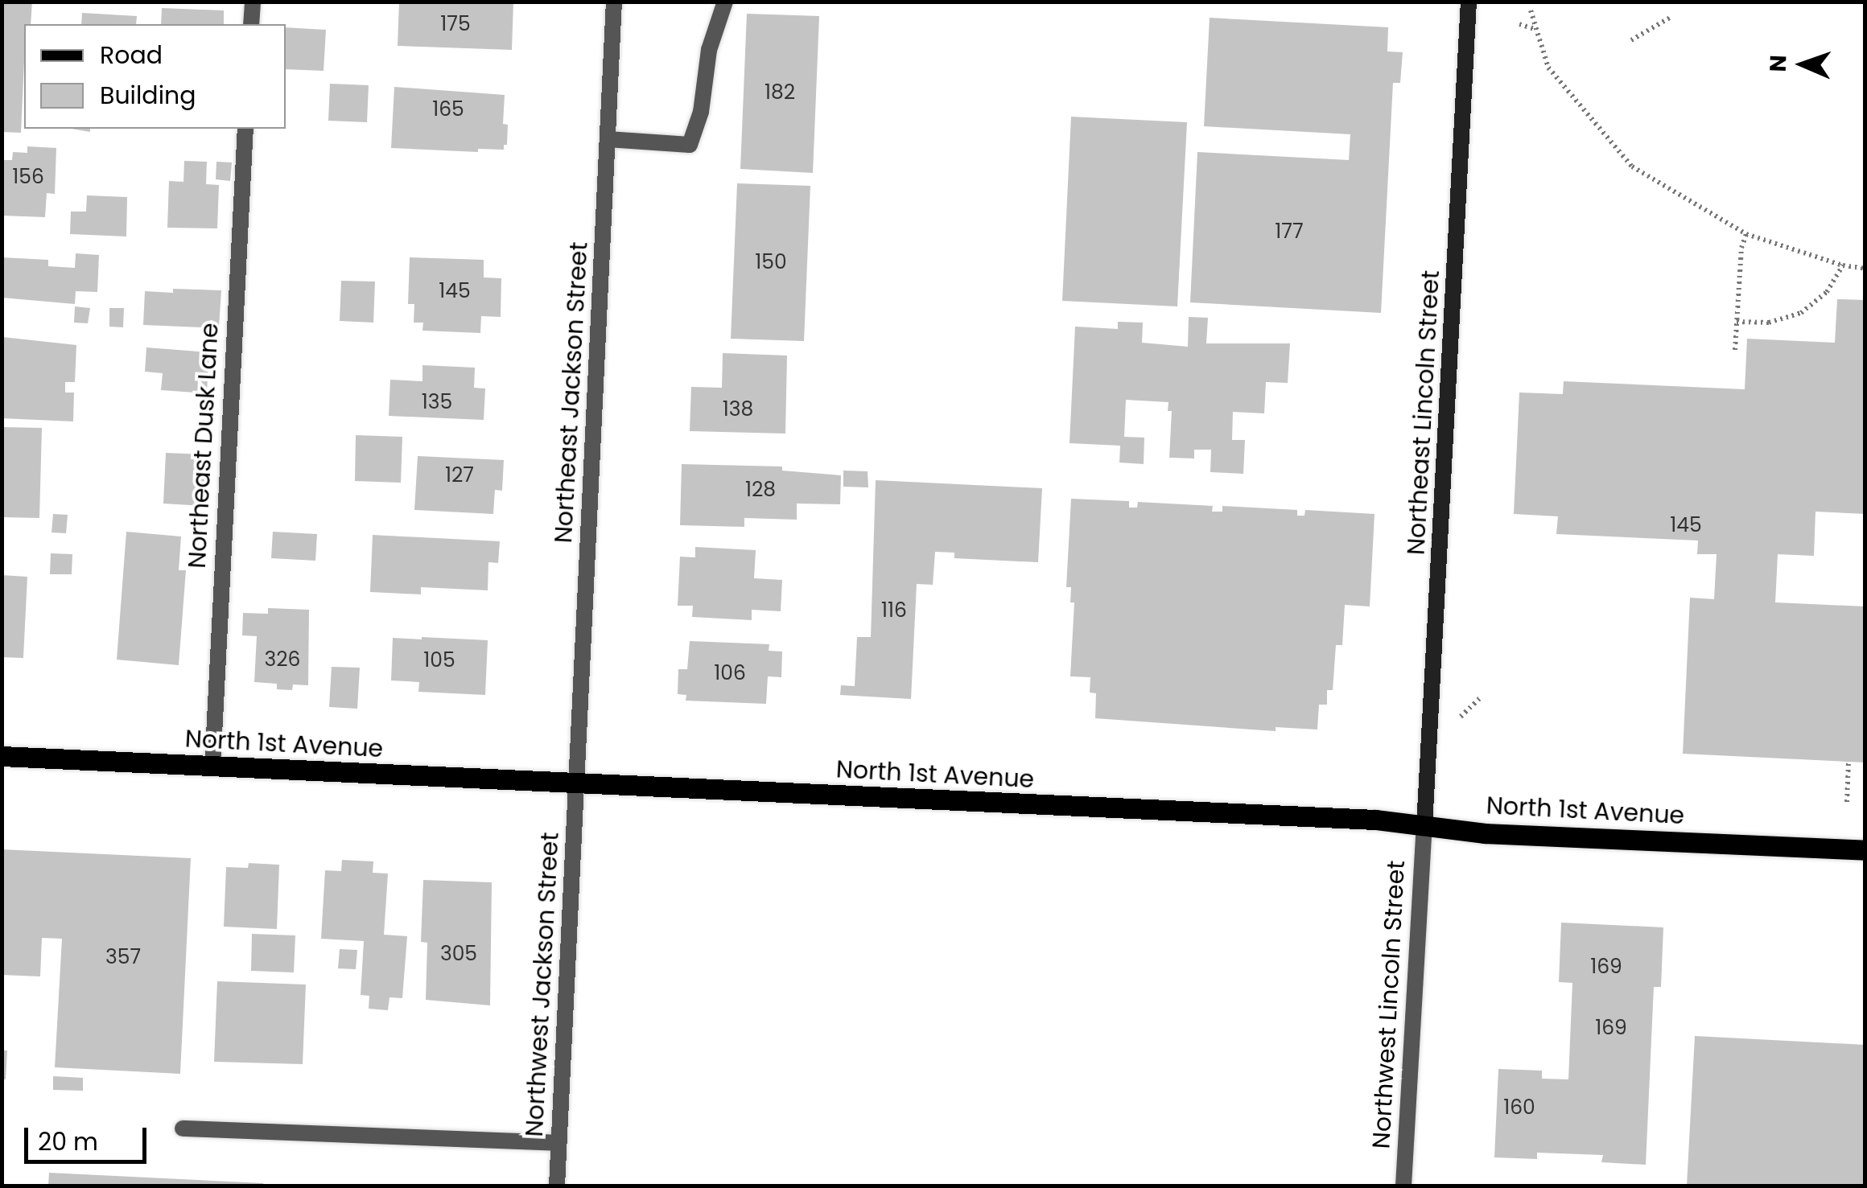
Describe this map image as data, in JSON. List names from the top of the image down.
{
  "streets": {
    "main road": ["North 1st Avenue"],
    "street": [
      "Northeast Jackson Street",
      "Northeast Lincoln Street",
      "Northeast Dusk Lane",
      "Northwest Jackson Street",
      "Northwest Lincoln Street"
    ]
  },
  "crossings": [
    ["Northeast Jackson Street", "North 1st Avenue"],
    ["Northeast Jackson Street", "Northwest Jackson Street"],
    ["Northeast Lincoln Street", "North 1st Avenue"],
    ["Northeast Lincoln Street", "Northwest Lincoln Street"],
    ["Northeast Dusk Lane", "North 1st Avenue"],
    ["North 1st Avenue", "Northwest Jackson Street"],
    ["North 1st Avenue", "Northwest Lincoln Street"]
  ],
  "house_numbers": [
    "175",
    "182",
    "165",
    "156",
    "177",
    "150",
    "145",
    "135",
    "138",
    "127",
    "128",
    "145",
    "116",
    "326",
    "105",
    "106",
    "305",
    "357",
    "169",
    "169",
    "160"
  ],
  "legend": ["Road", "Building"],
  "scale_bar": "20 m",
  "north": "left"
}
